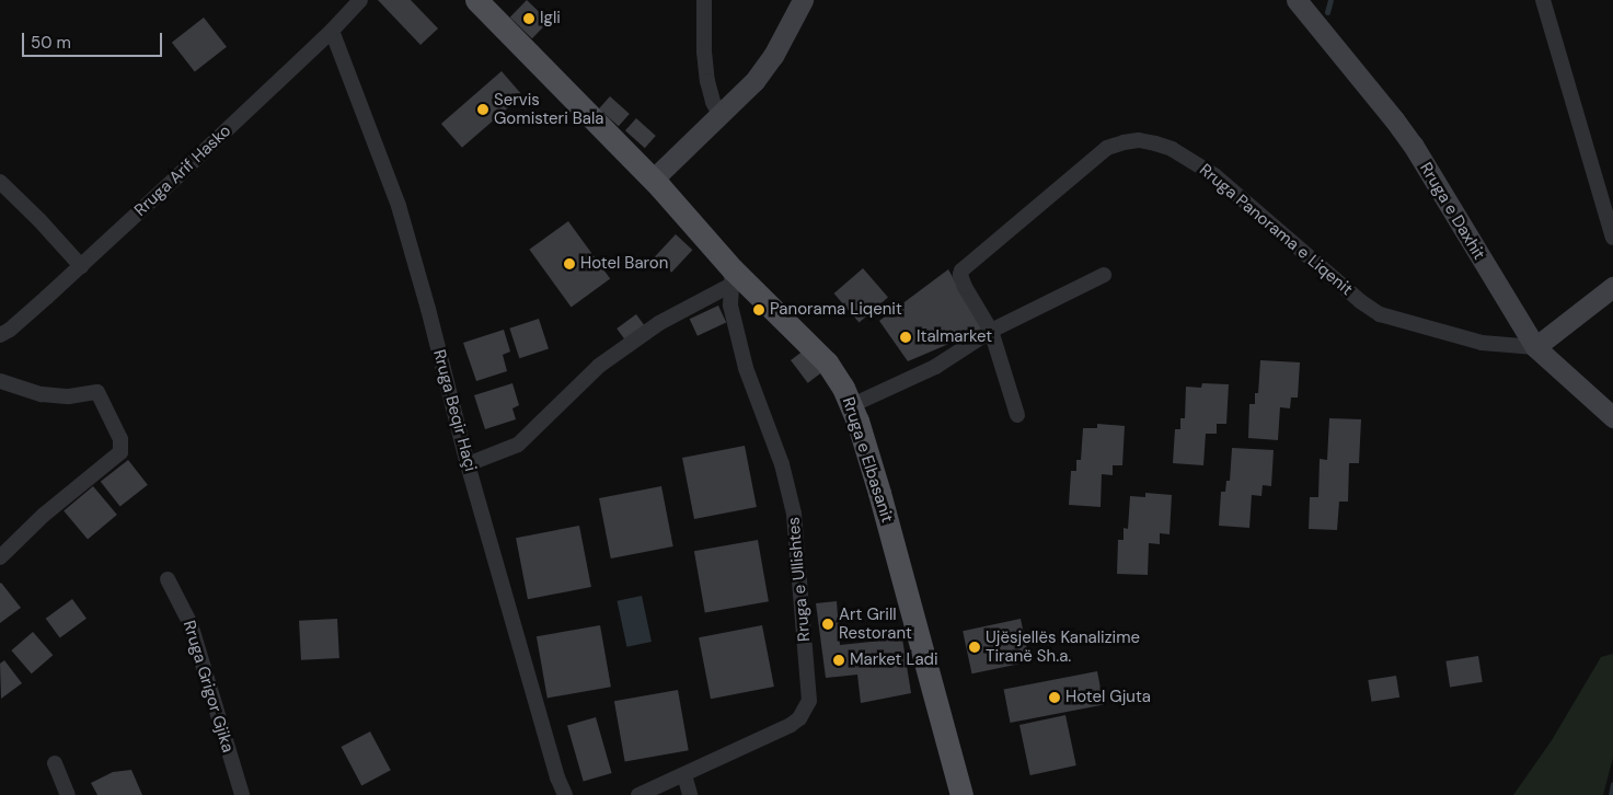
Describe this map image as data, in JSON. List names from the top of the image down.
{
  "streets": {
    "main road": ["Rruga e Elbasanit"],
    "street": [
      "Rruga Arif Hasko",
      "Rruga e Daxhit",
      "Rruga Panorama e Liqenit",
      "Rruga Beqir Haçi",
      "Rruga e Ullishtes",
      "Rruga Grigor Gjika"
    ]
  },
  "crossings": [
    ["Rruga Arif Hasko", "Rruga Beqir Haçi"],
    ["Rruga e Daxhit", "Rruga Panorama e Liqenit"],
    ["Rruga e Elbasanit", "Rruga e Ullishtes"]
  ],
  "places": [
    "Igli",
    "Servis Gomisteri Bala",
    "Hotel Baron",
    "Panorama Liqenit",
    "Italmarket",
    "Art Grill Restorant",
    "Ujësjellës Kanalizime Tiranë Sh.a.",
    "Market Ladi",
    "Hotel Gjuta"
  ],
  "scale_bar": "50 m"
}
